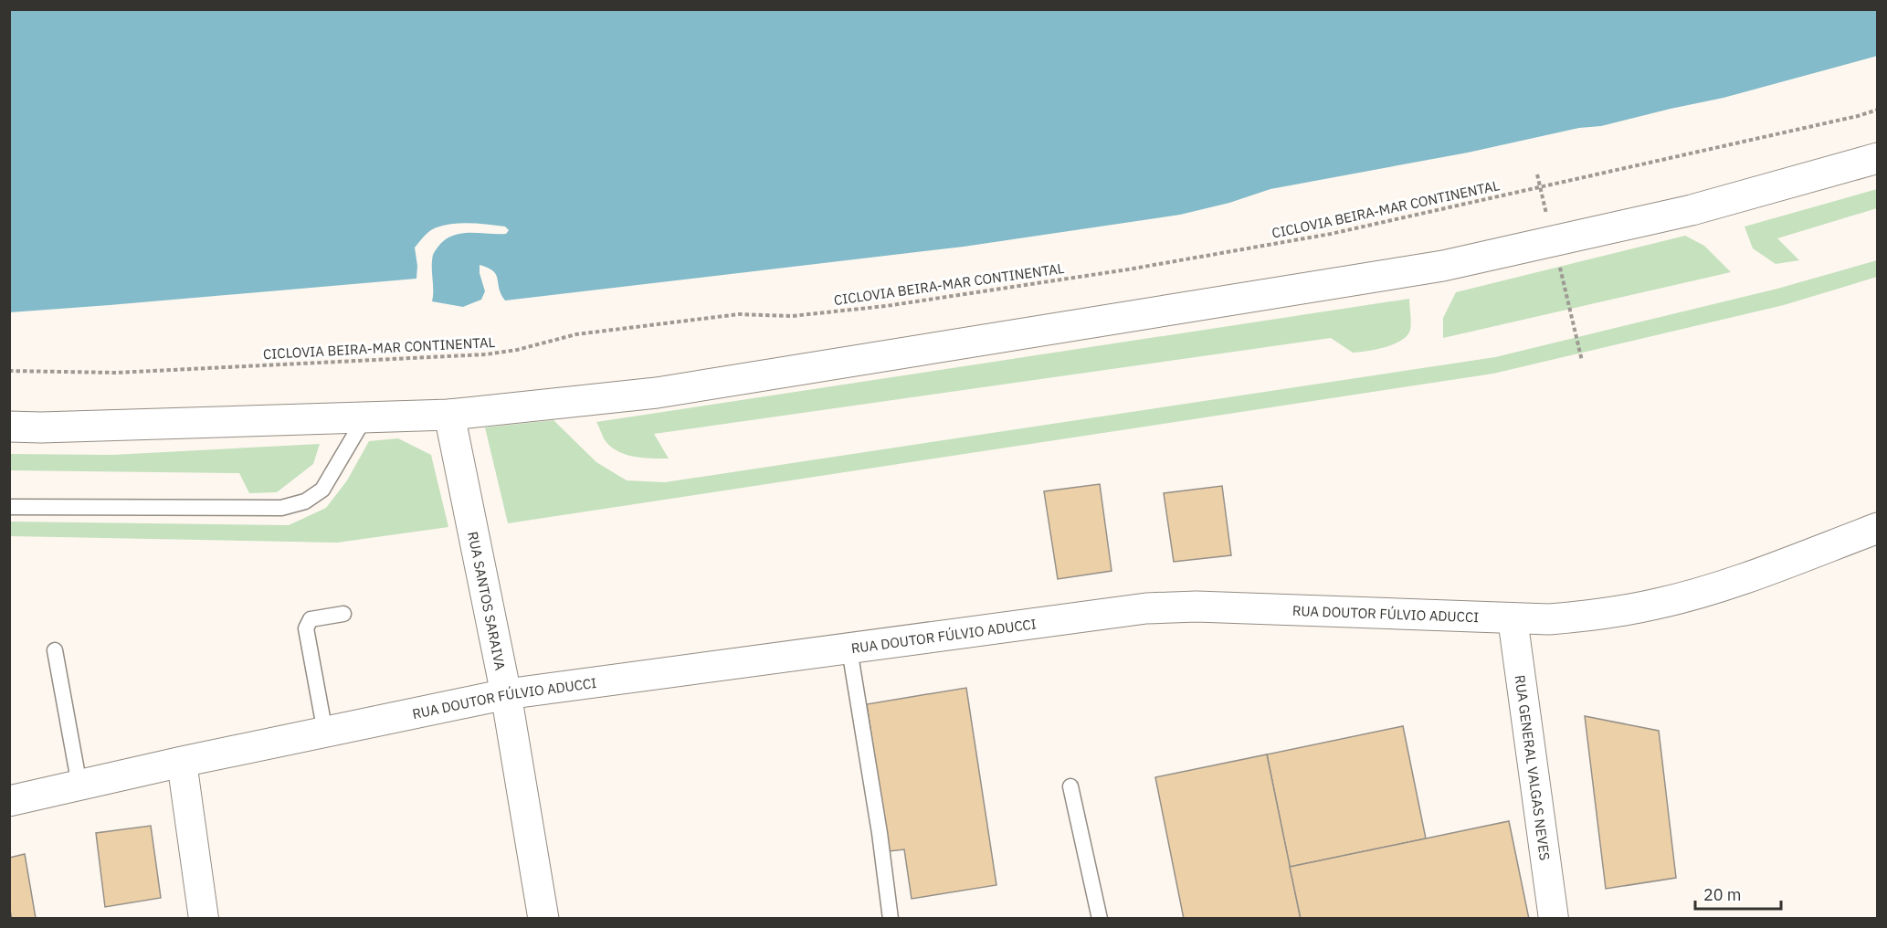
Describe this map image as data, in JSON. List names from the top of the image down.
{
  "streets": {
    "main road": ["RUA SANTOS SARAIVA", "RUA DOUTOR FÚLVIO ADUCCI"],
    "street": ["RUA GENERAL VALGAS NEVES"],
    "path": ["CICLOVIA BEIRA-MAR CONTINENTAL"]
  },
  "crossings": [
    ["RUA SANTOS SARAIVA", "RUA DOUTOR FÚLVIO ADUCCI"],
    ["RUA DOUTOR FÚLVIO ADUCCI", "RUA GENERAL VALGAS NEVES"]
  ],
  "scale_bar": "20 m"
}
